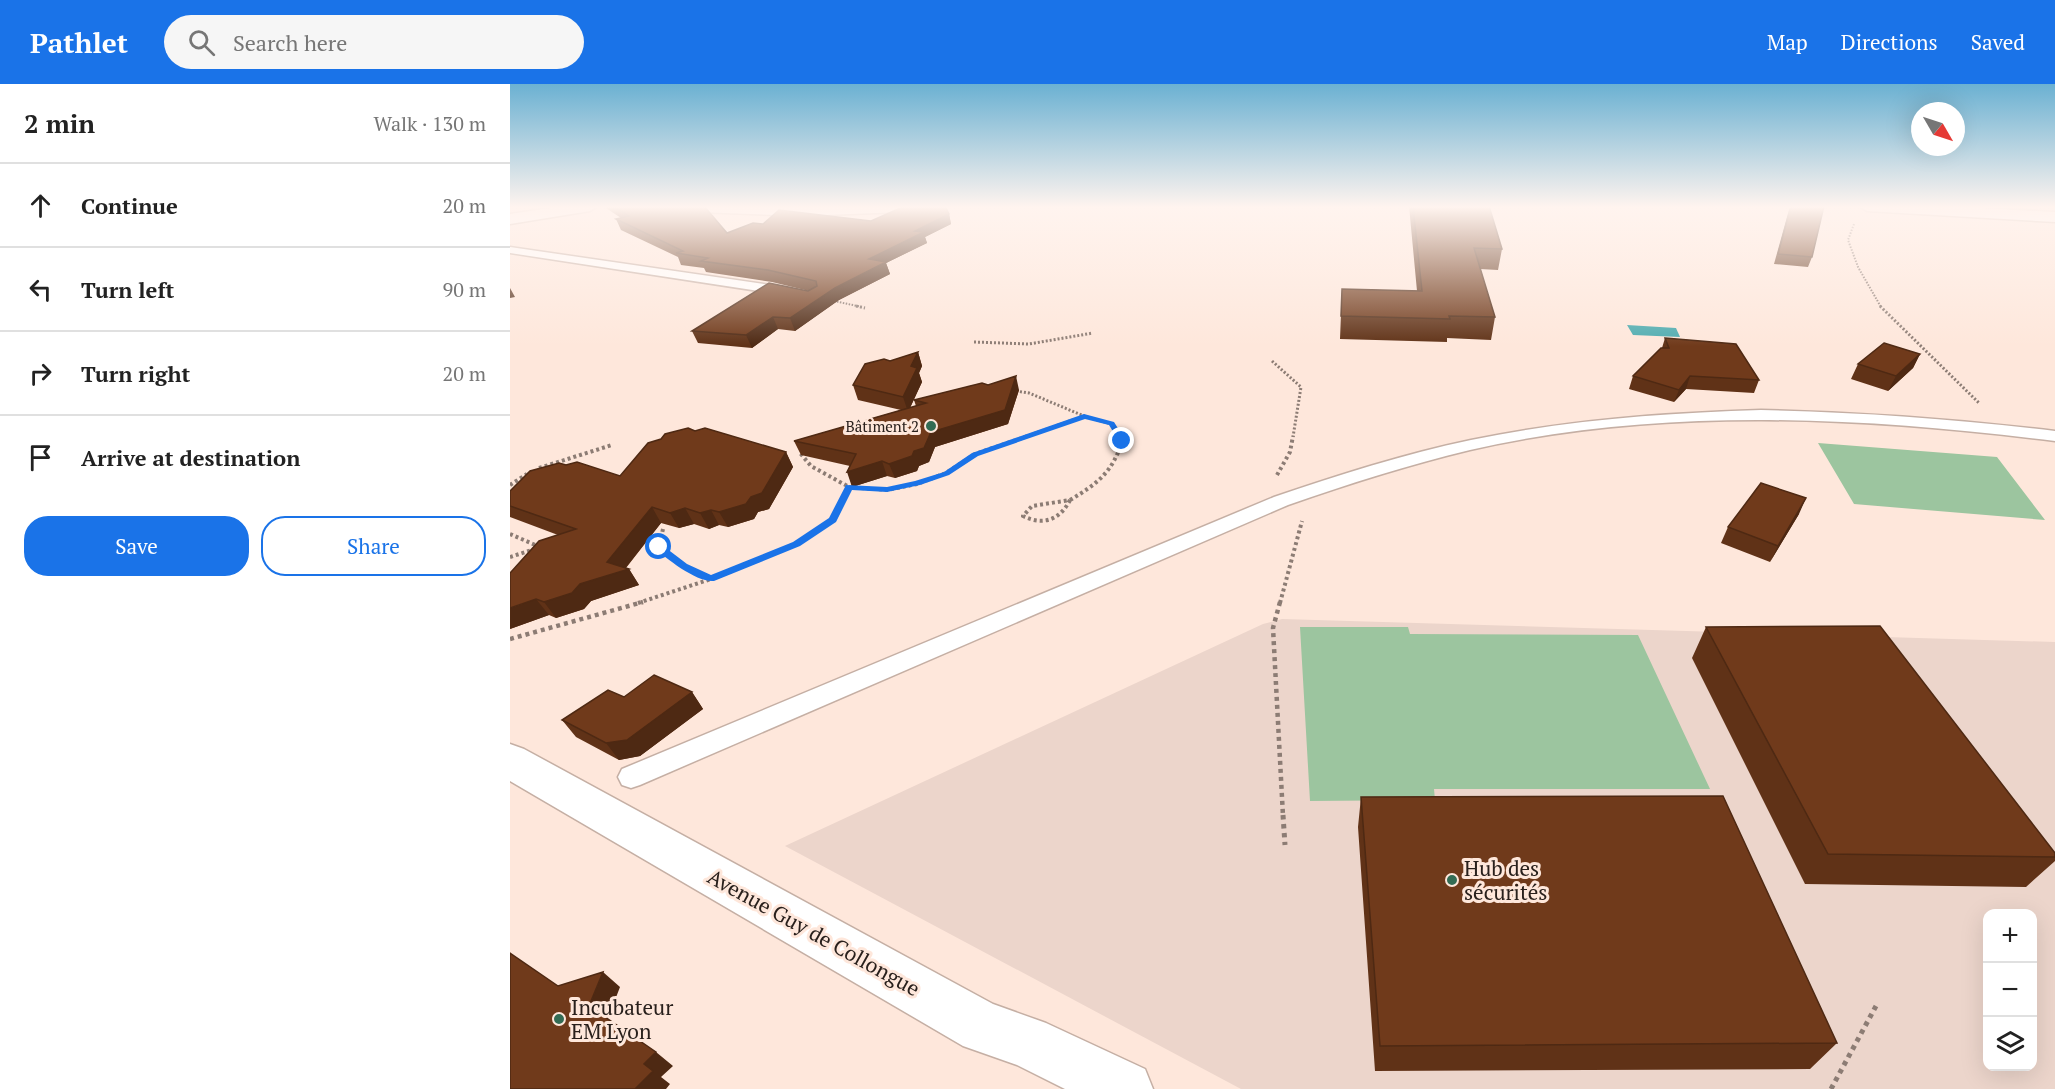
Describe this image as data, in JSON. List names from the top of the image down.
{
  "streets": {
    "street": ["Avenue Guy de Collongue"]
  },
  "places": ["Bâtiment 2", "Hub des sécurités", "Incubateur EM Lyon"],
  "north": "bottom right",
  "page": {
    "header": "Pathlet",
    "search": "Search here",
    "nav": ["Map", "Directions", "Saved"],
    "heading": ["2 min", "Walk · 130 m"],
    "list": [
      ["Continue", "20 m"],
      ["Turn left", "90 m"],
      ["Turn right", "20 m"],
      "Arrive at destination"
    ],
    "buttons": ["Save", "Share"],
    "map_buttons": ["+", "−"]
  }
}
